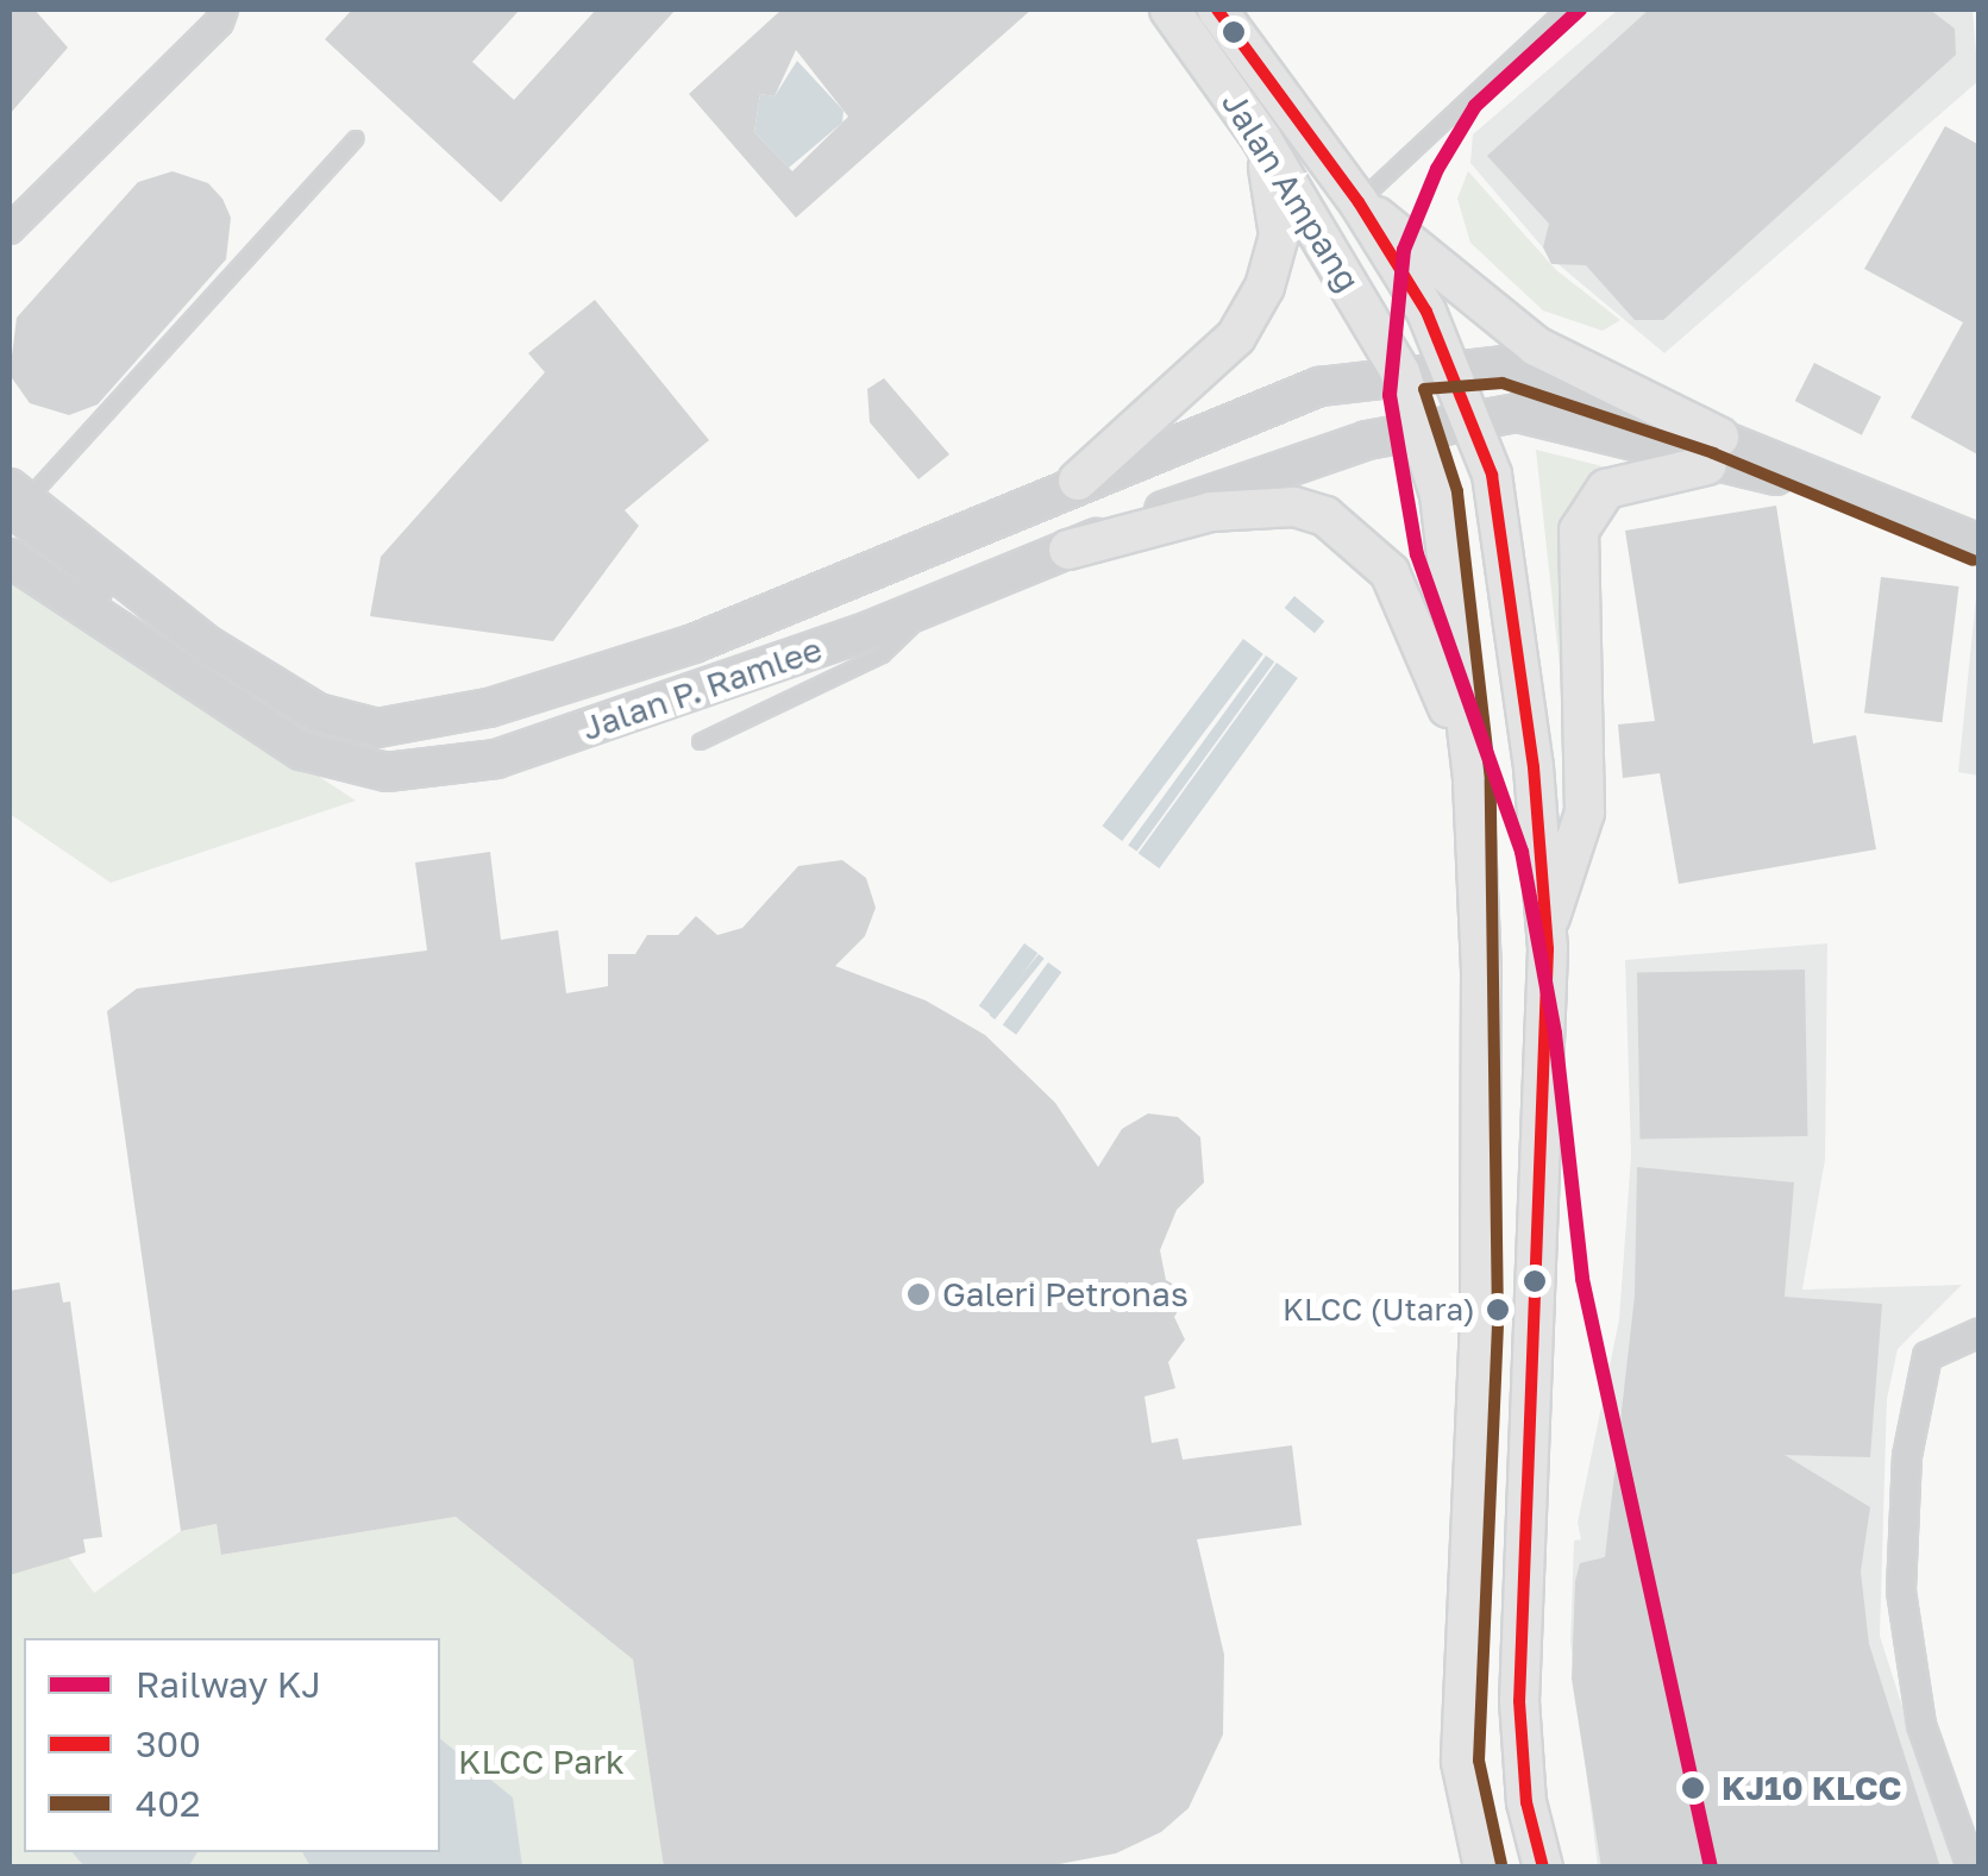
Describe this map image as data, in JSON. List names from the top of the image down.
{
  "streets": {
    "main road": ["Jalan Ampang"],
    "street": ["Jalan P. Ramlee"]
  },
  "crossings": [
    ["Jalan Ampang", "Jalan P. Ramlee"]
  ],
  "parks": ["KLCC Park"],
  "places": ["Galeri Petronas", "KLCC (Utara)", "KJ10 KLCC"],
  "lines": ["rail line KJ", "transit line 300", "transit line 402"],
  "legend": ["Railway KJ", "300", "402"]
}
